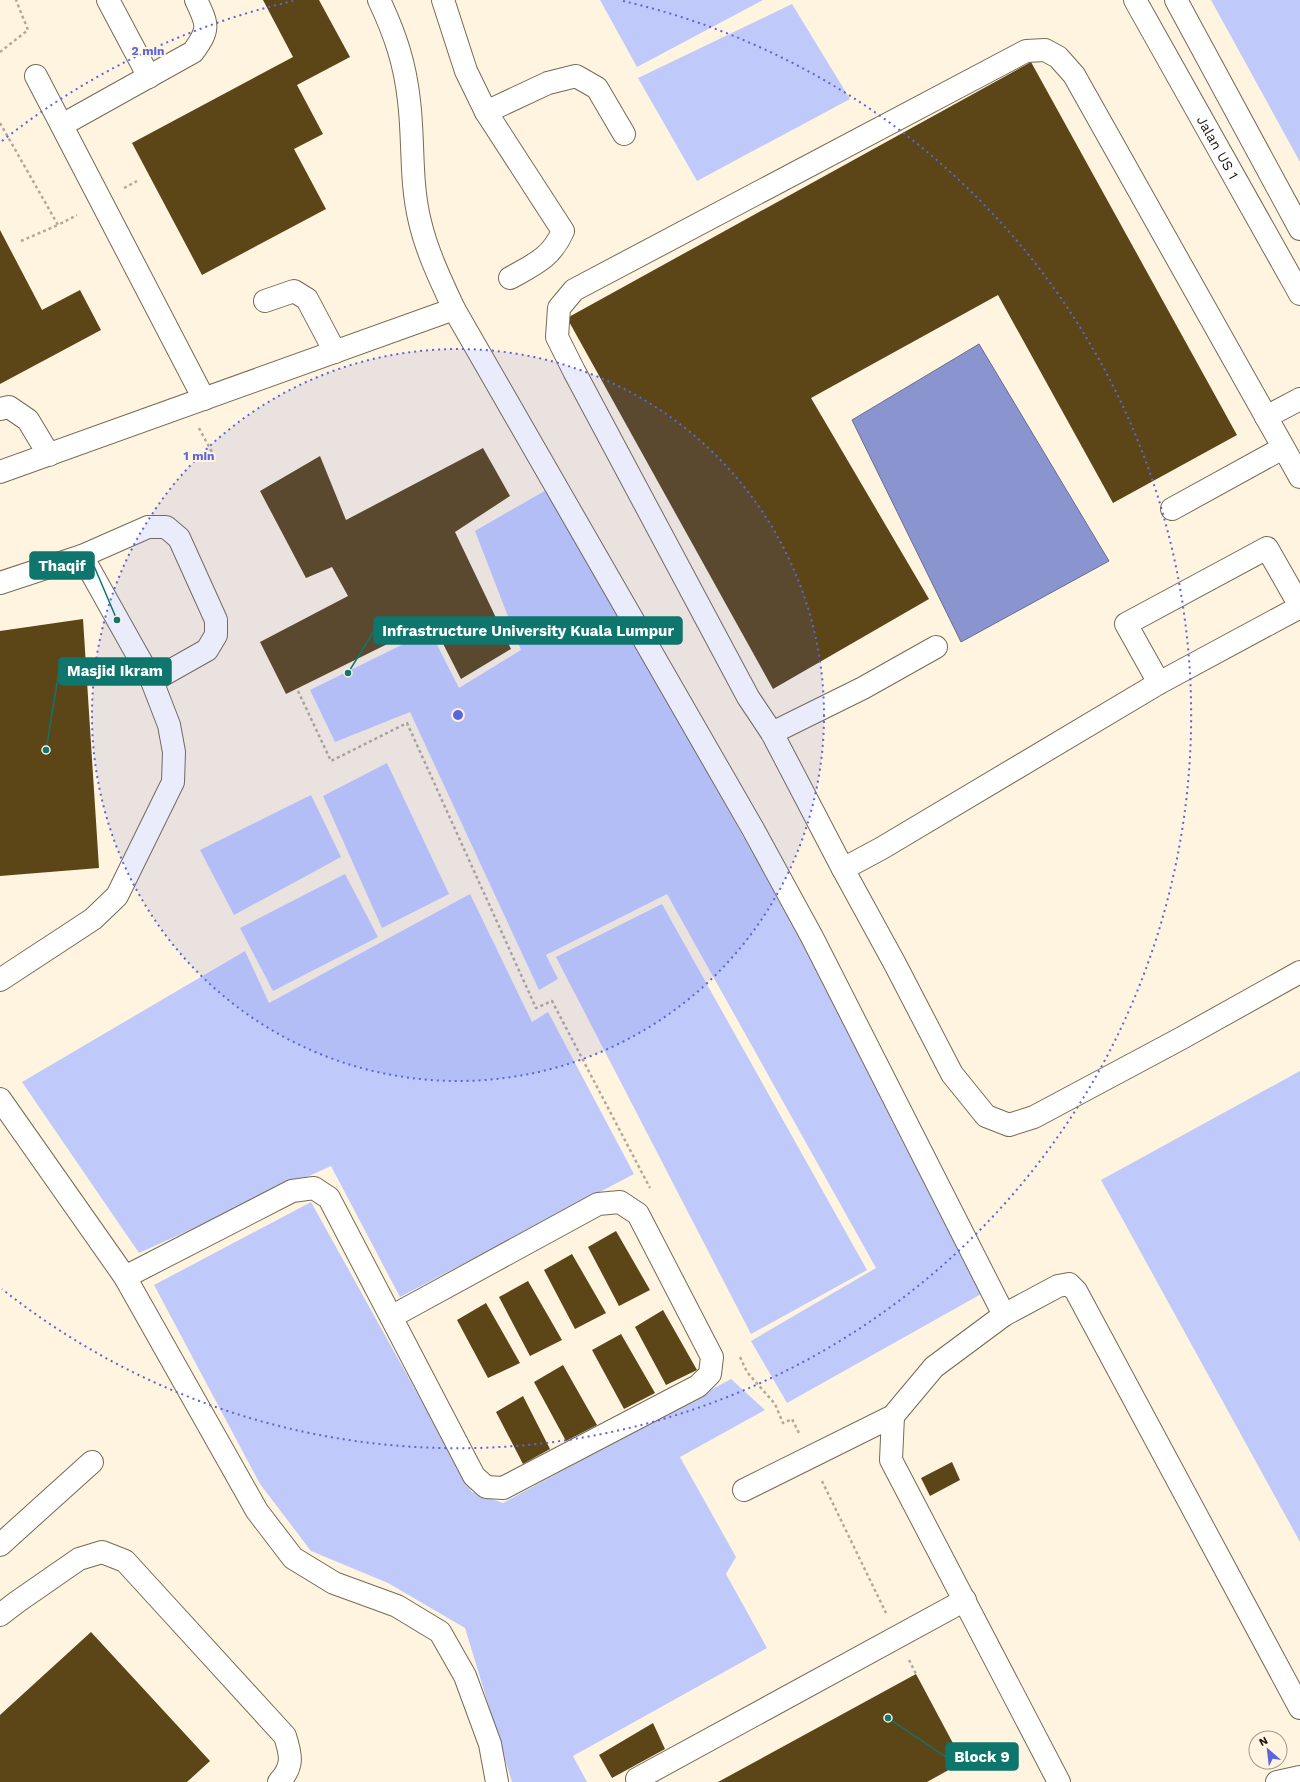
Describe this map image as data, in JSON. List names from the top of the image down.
{
  "streets": {
    "street": ["Jalan US 1"]
  },
  "places": [
    "Thaqif",
    "Infrastructure University Kuala Lumpur",
    "Masjid Ikram",
    "Block 9"
  ],
  "north": "top left",
  "rings": ["2 min", "1 min"]
}
